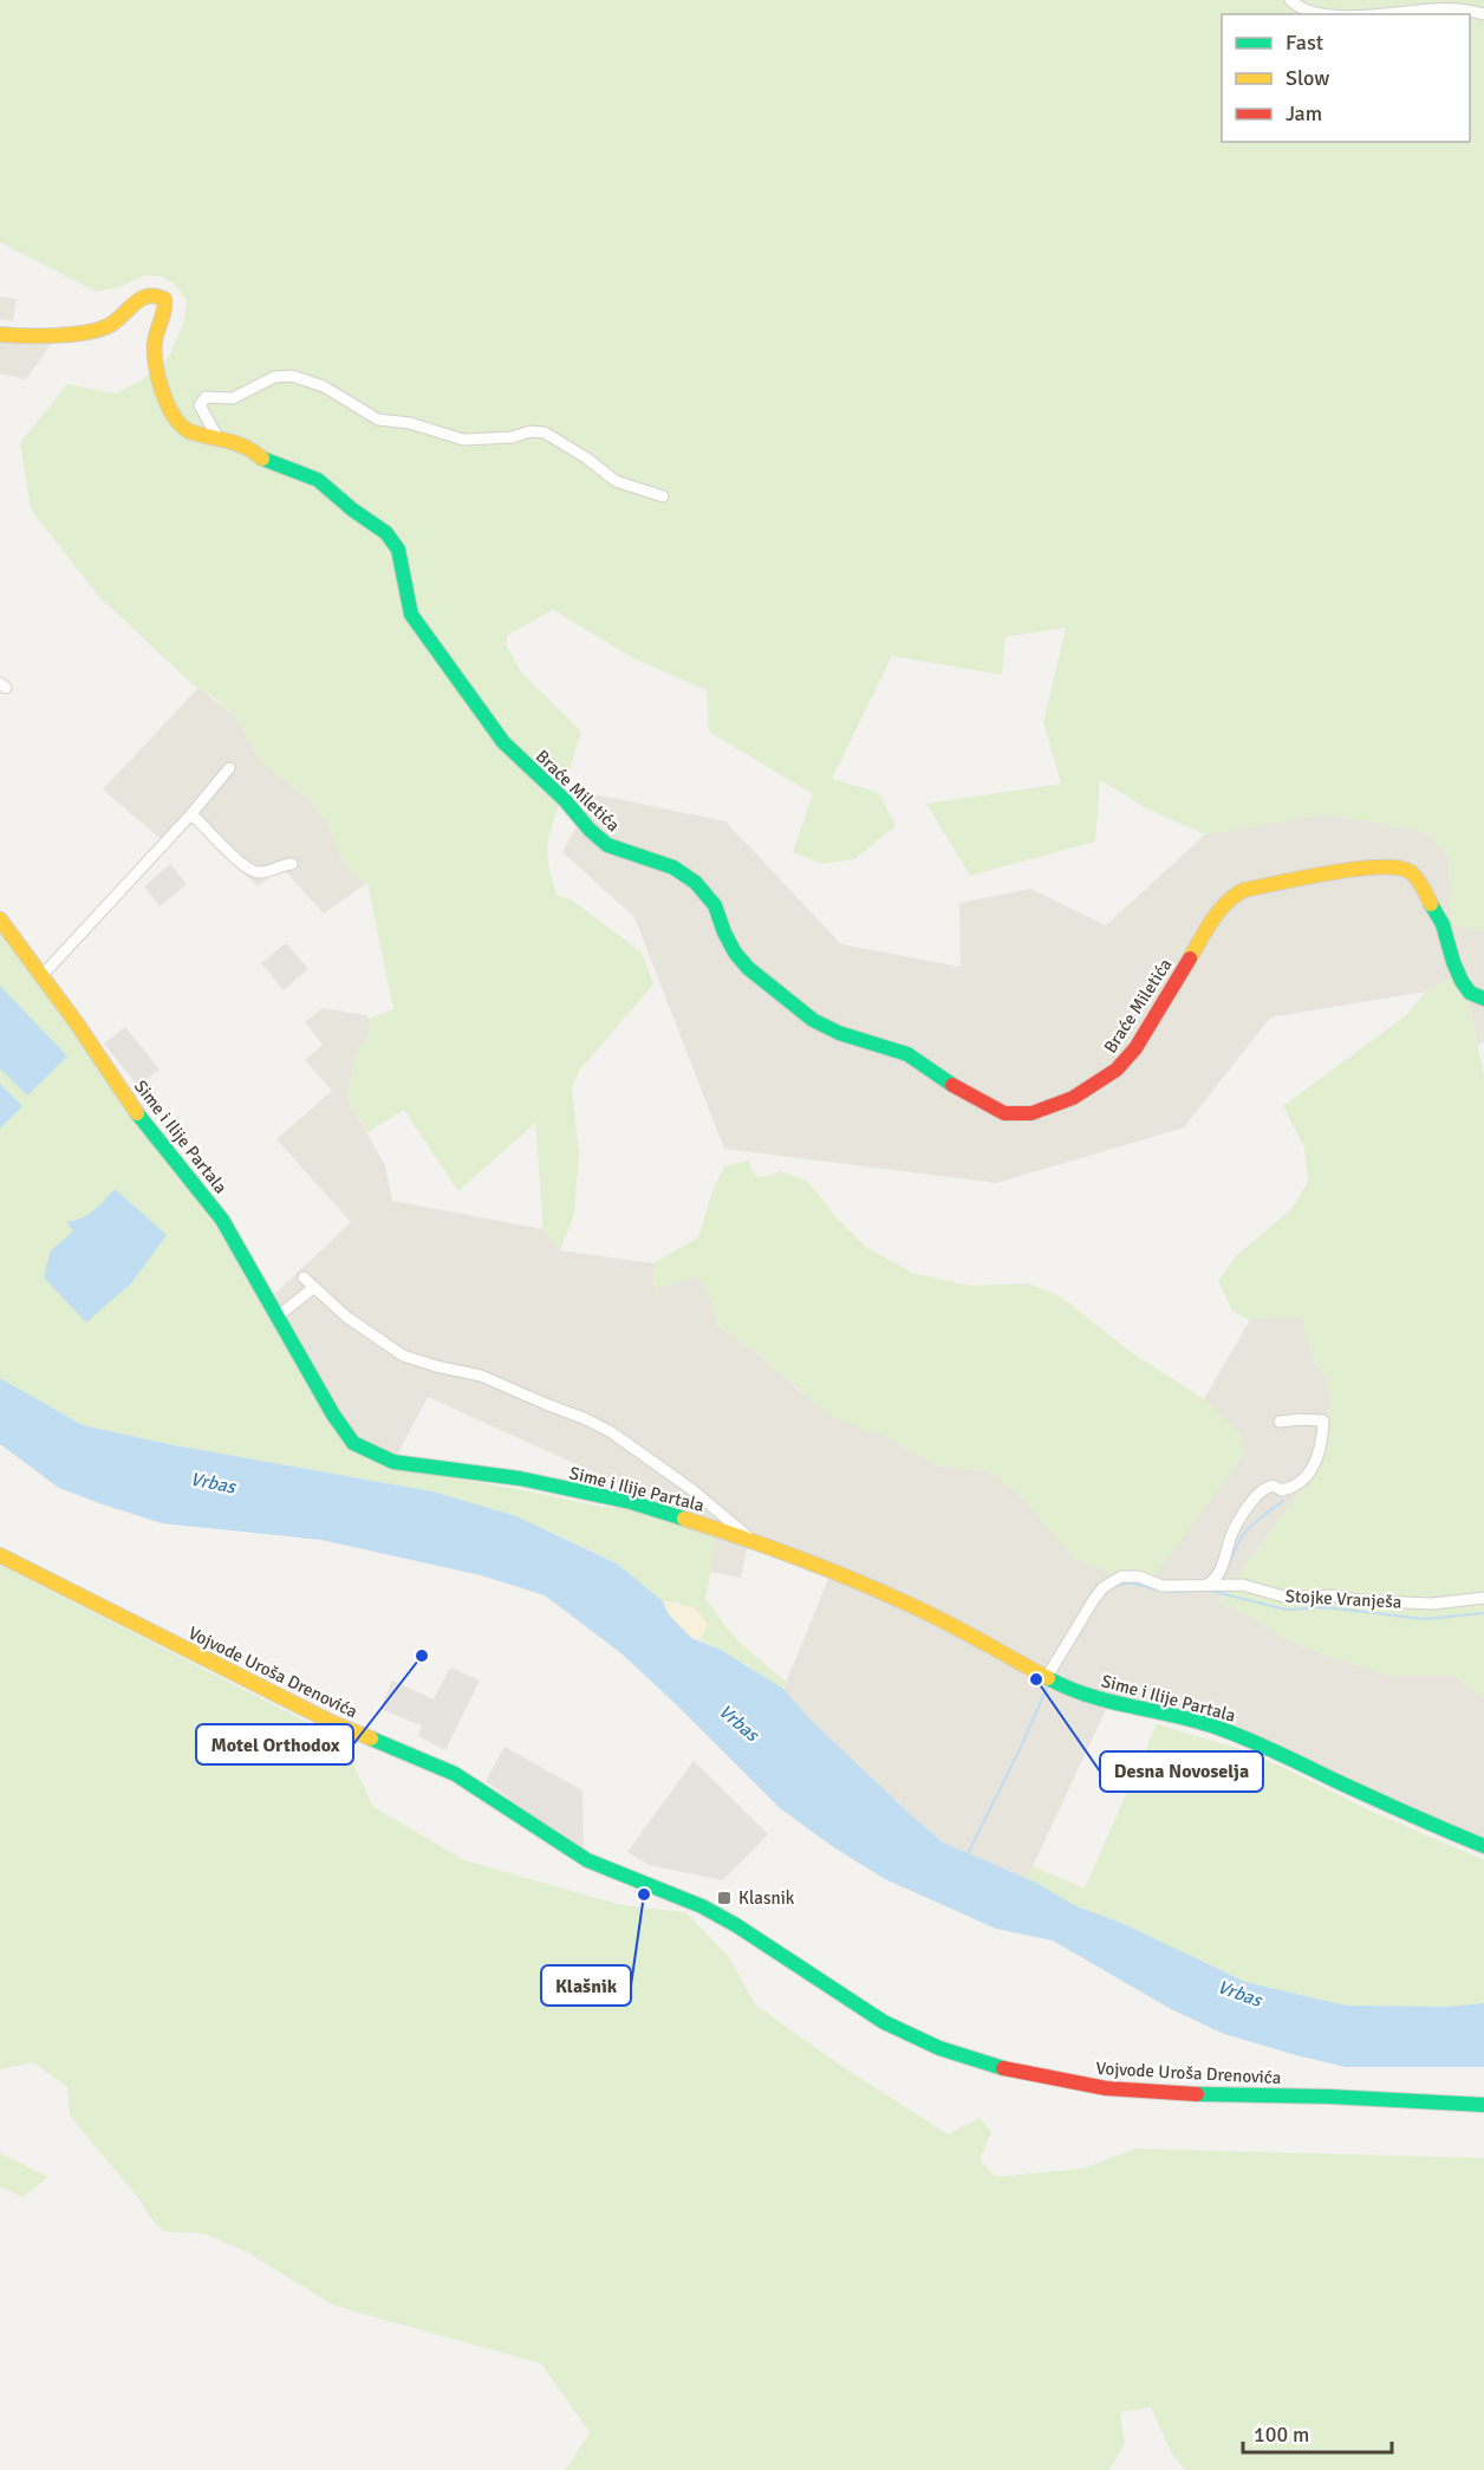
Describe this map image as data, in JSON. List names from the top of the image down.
{
  "streets": {
    "street": [
      "Braće Miletića",
      "Sime i Ilije Partala",
      "Stojke Vranješa",
      "Vojvode Uroša Drenovića"
    ]
  },
  "crossings": [
    ["Sime i Ilije Partala", "Stojke Vranješa"]
  ],
  "water": ["Vrbas"],
  "places": {
    "other": ["Motel Orthodox", "Desna Novoselja", "Klašnik"],
    "transit": ["Klasnik"]
  },
  "legend": ["Fast", "Slow", "Jam"],
  "scale_bar": "100 m"
}
